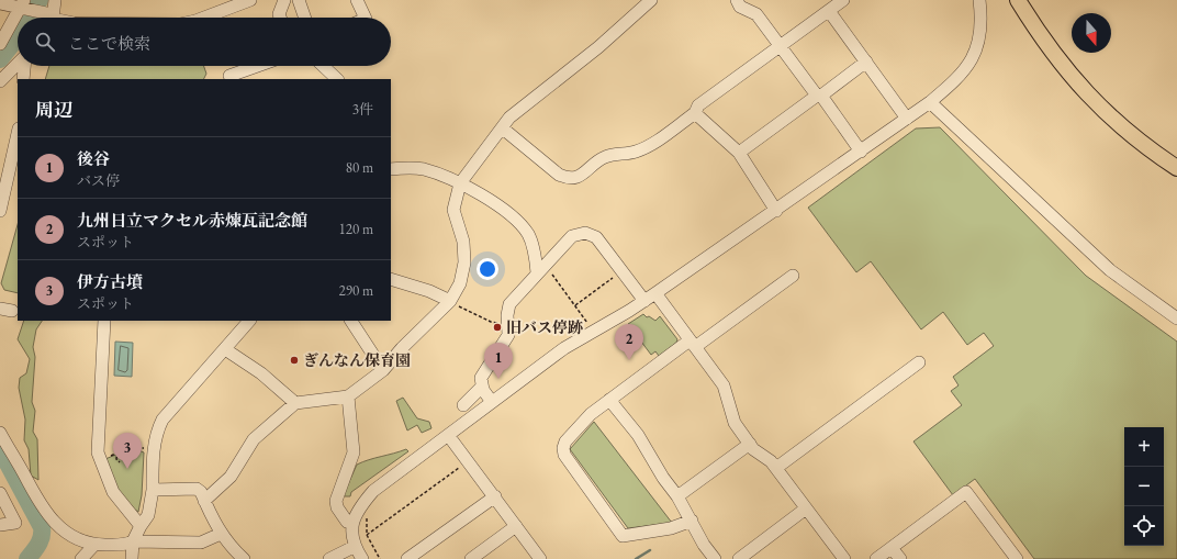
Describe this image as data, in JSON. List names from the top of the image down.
{
  "places": ["旧バス停跡", "ぎんなん保育園"],
  "north": "bottom",
  "page": {
    "search": "ここで検索",
    "heading": ["周辺", "3件"],
    "list": [
      {
        "mark": "1",
        "name": "後谷",
        "note": "バス停",
        "value": "80 m"
      },
      {
        "mark": "2",
        "name": "九州日立マクセル赤煉瓦記念館",
        "note": "スポット",
        "value": "120 m"
      },
      {
        "mark": "3",
        "name": "伊方古墳",
        "note": "スポット",
        "value": "290 m"
      }
    ],
    "pins": ["2", "1", "3"],
    "map_buttons": ["+", "−"]
  }
}
